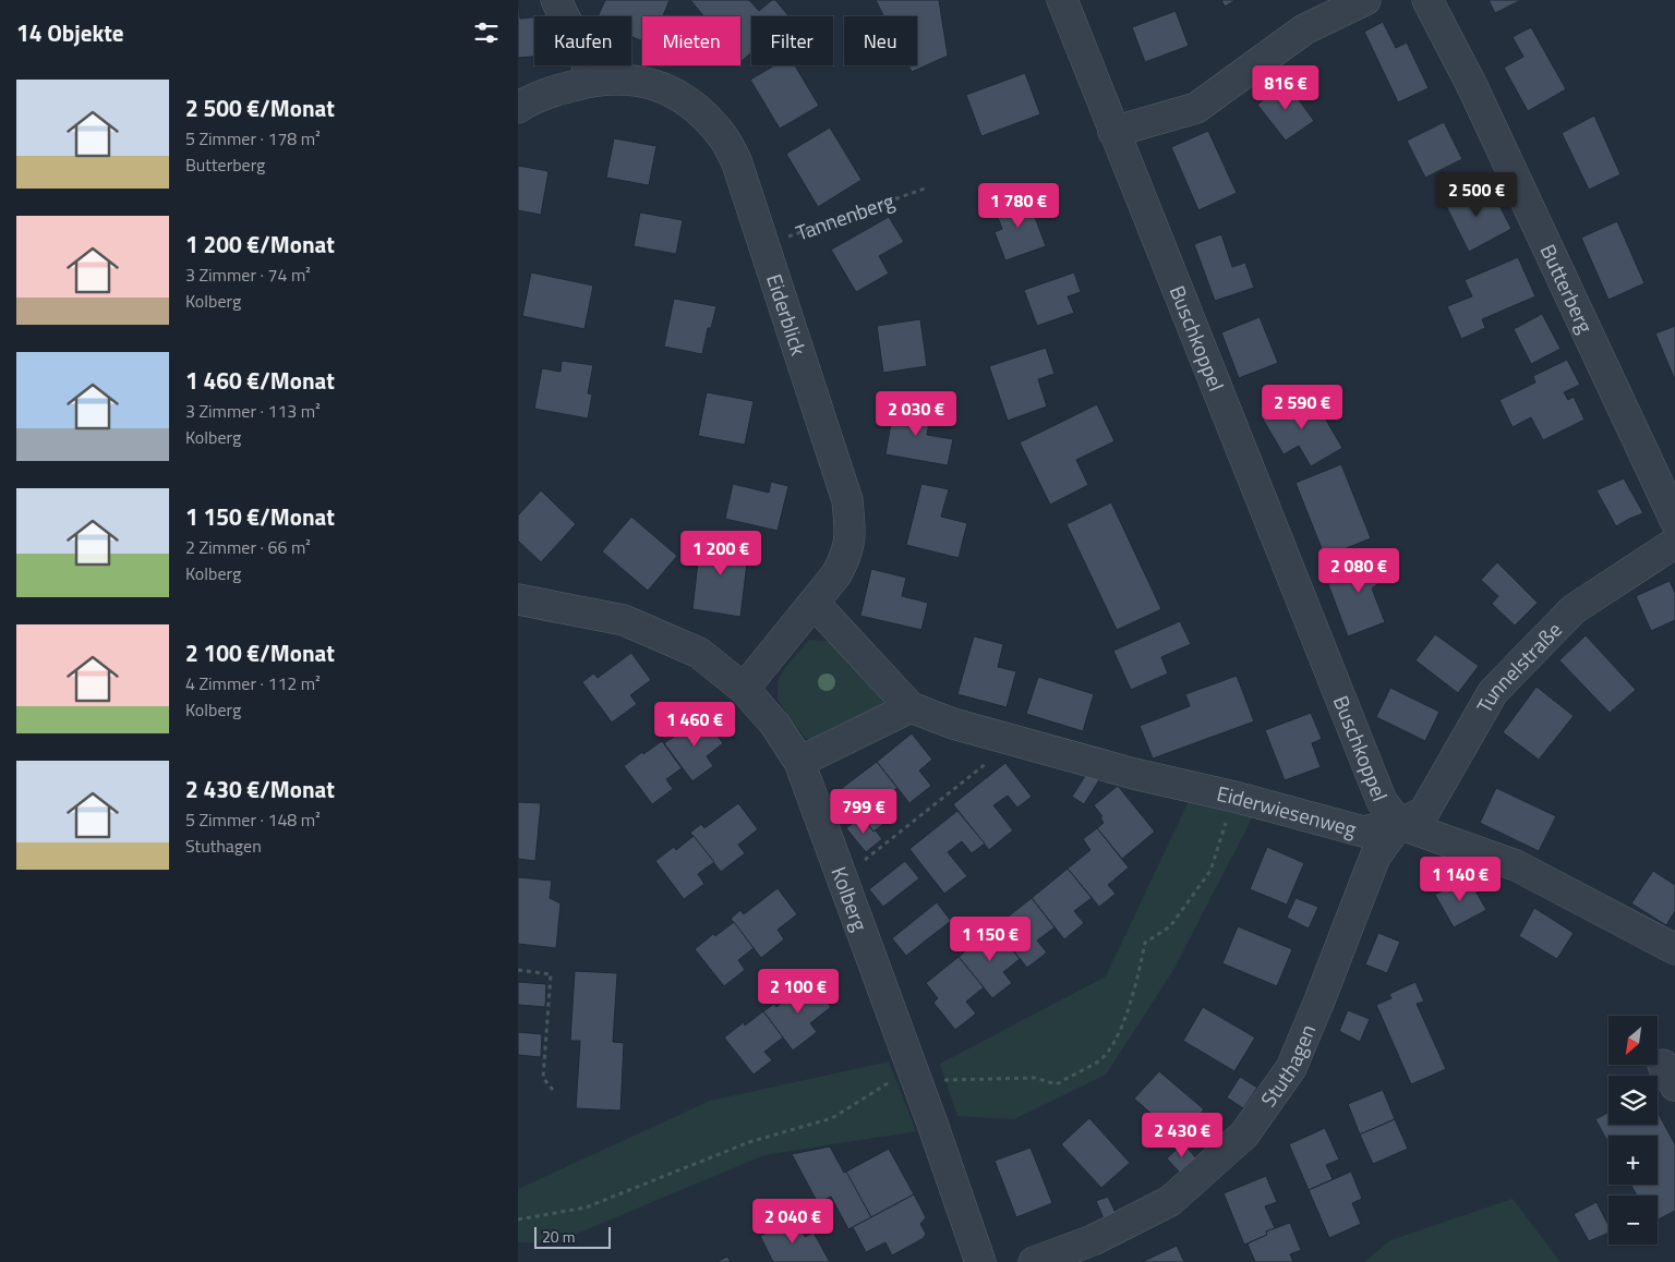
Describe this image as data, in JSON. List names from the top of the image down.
{
  "streets": {
    "street": [
      "Butterberg",
      "Eiderblick",
      "Buschkoppel",
      "Tunnelstraße",
      "Eiderwiesenweg",
      "Kolberg",
      "Stuthagen"
    ],
    "path": ["Tannenberg"]
  },
  "crossings": [
    ["Tannenberg", "Eiderblick"],
    ["Eiderblick", "Kolberg"],
    ["Buschkoppel", "Tunnelstraße"],
    ["Buschkoppel", "Eiderwiesenweg"],
    ["Buschkoppel", "Stuthagen"],
    ["Tunnelstraße", "Eiderwiesenweg"],
    ["Tunnelstraße", "Stuthagen"],
    ["Eiderwiesenweg", "Stuthagen"]
  ],
  "scale_bar": "20 m",
  "north": "bottom left",
  "page": {
    "heading": "14 Objekte",
    "chip": [
      "Kaufen",
      "Mieten",
      "Filter",
      "Neu"
    ],
    "list": [
      {
        "name": "2 500 €/Monat",
        "note": "5 Zimmer · 178 m² · Butterberg"
      },
      {
        "name": "1 200 €/Monat",
        "note": "3 Zimmer · 74 m² · Kolberg"
      },
      {
        "name": "1 460 €/Monat",
        "note": "3 Zimmer · 113 m² · Kolberg"
      },
      {
        "name": "1 150 €/Monat",
        "note": "2 Zimmer · 66 m² · Kolberg"
      },
      {
        "name": "2 100 €/Monat",
        "note": "4 Zimmer · 112 m² · Kolberg"
      },
      {
        "name": "2 430 €/Monat",
        "note": "5 Zimmer · 148 m² · Stuthagen"
      }
    ],
    "price": [
      "816 €",
      "2 500 €",
      "1 780 €",
      "2 590 €",
      "2 030 €",
      "1 200 €",
      "2 080 €",
      "1 460 €",
      "799 €",
      "1 140 €",
      "1 150 €",
      "2 100 €",
      "2 430 €",
      "2 040 €"
    ],
    "map_buttons": ["+", "−"],
    "scale": "20 m"
  }
}
